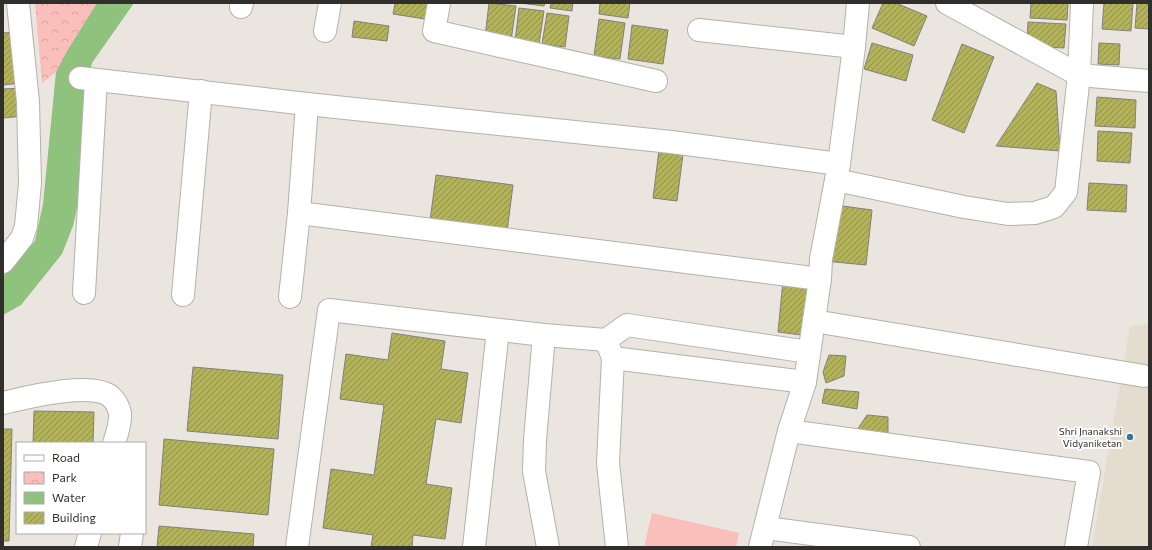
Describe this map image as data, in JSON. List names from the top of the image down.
{
  "places": ["Shri Jnanakshi Vidyaniketan"],
  "legend": [
    "Road",
    "Park",
    "Water",
    "Building"
  ]
}
